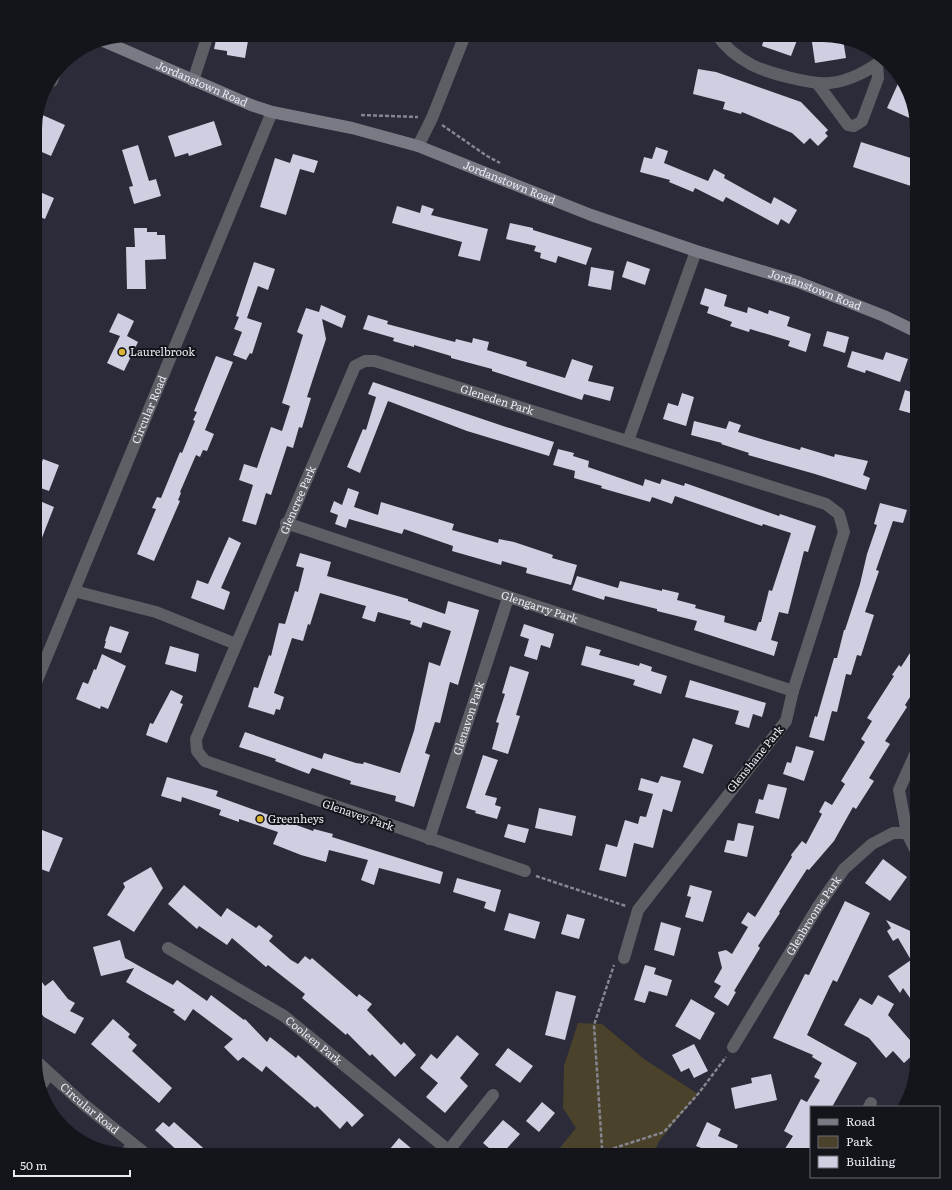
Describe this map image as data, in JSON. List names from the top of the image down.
{
  "streets": {
    "street": [
      "Jordanstown Road",
      "Gleneden Park",
      "Circular Road",
      "Glencree Park",
      "Glengarry Park",
      "Glenavon Park",
      "Glenshane Park",
      "Glenavey Park",
      "Glenbroome Park",
      "Cooleen Park"
    ]
  },
  "crossings": [
    ["Jordanstown Road", "Circular Road"],
    ["Gleneden Park", "Glencree Park"],
    ["Gleneden Park", "Glenshane Park"],
    ["Glencree Park", "Glengarry Park"],
    ["Glencree Park", "Glenavey Park"],
    ["Glengarry Park", "Glenavon Park"],
    ["Glengarry Park", "Glenshane Park"],
    ["Glenavon Park", "Glenavey Park"]
  ],
  "places": ["Laurelbrook", "Greenheys"],
  "legend": ["Road", "Park", "Building"],
  "scale_bar": "50 m"
}
